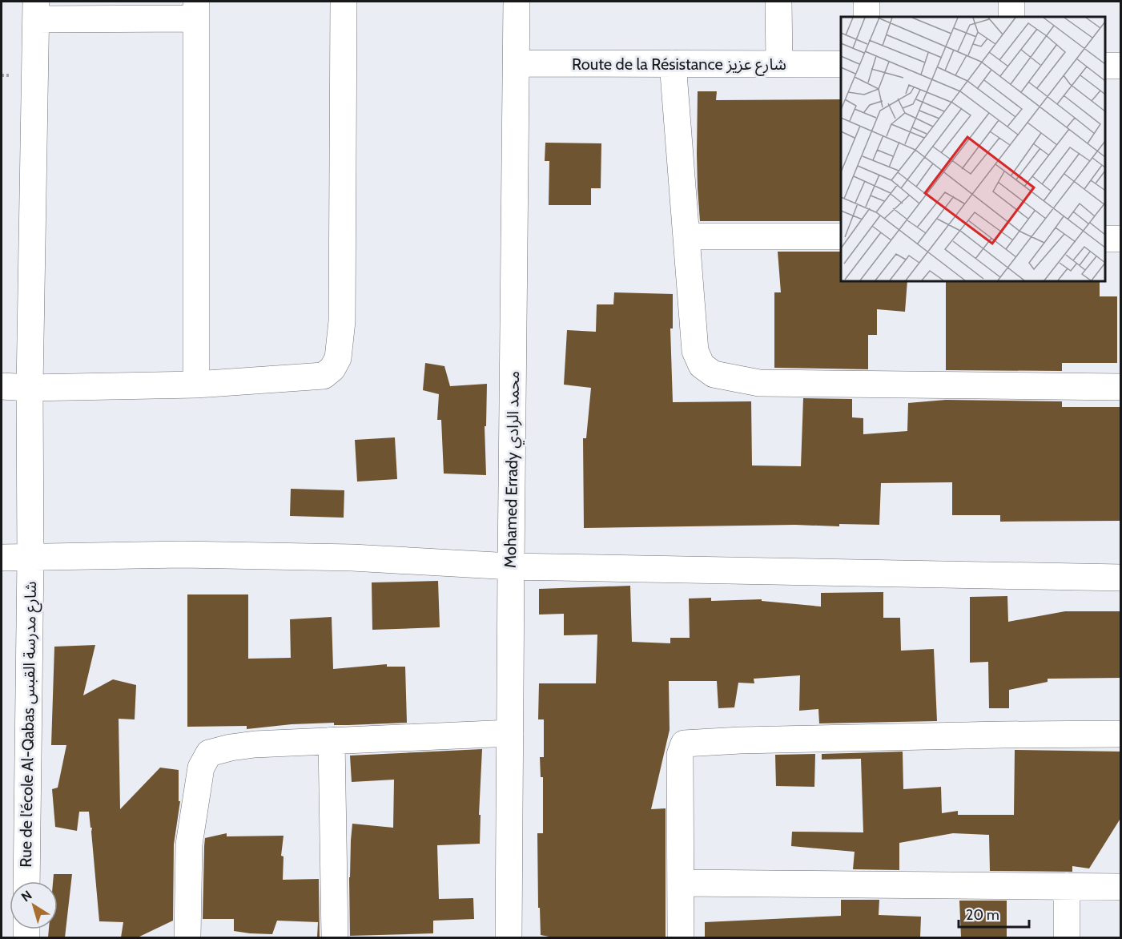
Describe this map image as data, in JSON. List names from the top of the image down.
{
  "streets": {
    "street": ["Route de la Résistance شارع عزيز", "Mohamed Errady محمد الرادي", "Rue de l'école Al-Qabas شارع مدرسة القبس"]
  },
  "crossings": [
    ["Route de la Résistance شارع عزيز", "Mohamed Errady محمد الرادي"]
  ],
  "scale_bar": "20 m",
  "north": "top left"
}
